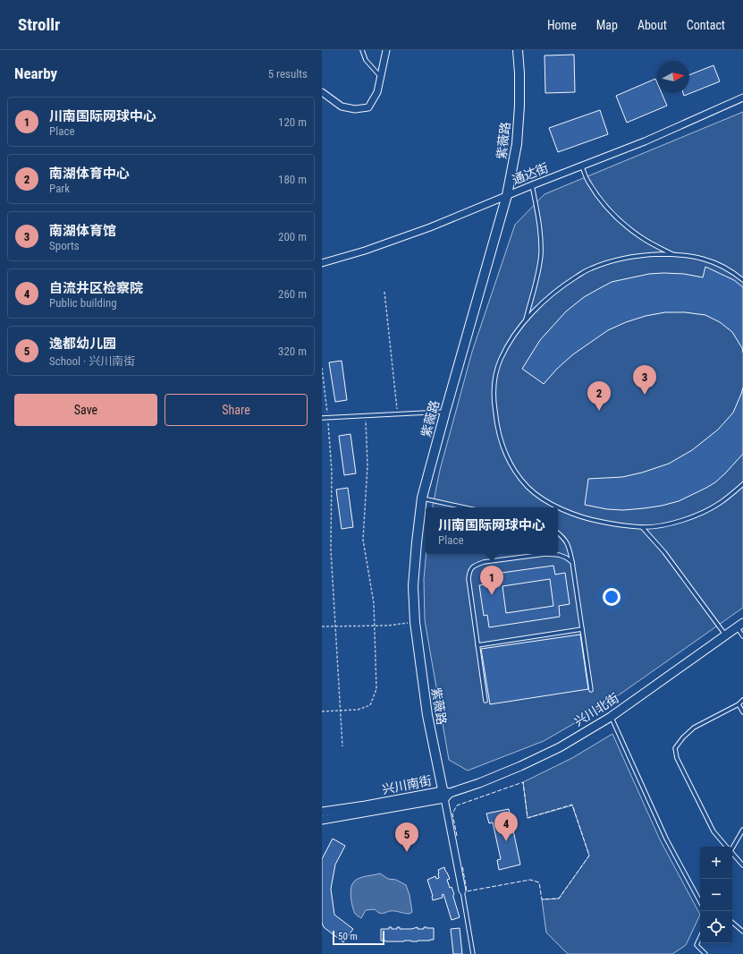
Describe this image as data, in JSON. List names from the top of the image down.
{
  "streets": {
    "main road": ["紫薇路"],
    "street": ["通达街", "兴川北街", "兴川南街"]
  },
  "crossings": [
    ["紫薇路", "通达街"],
    ["紫薇路", "兴川北街"],
    ["紫薇路", "兴川南街"],
    ["兴川北街", "兴川南街"]
  ],
  "scale_bar": "50 m",
  "north": "right",
  "page": {
    "header": "Strollr",
    "nav": [
      "Home",
      "Map",
      "About",
      "Contact"
    ],
    "heading": ["Nearby", "5 results"],
    "list": [
      {
        "mark": "1",
        "name": "川南国际网球中心",
        "note": "Place",
        "value": "120 m"
      },
      {
        "mark": "2",
        "name": "南湖体育中心",
        "note": "Park",
        "value": "180 m"
      },
      {
        "mark": "3",
        "name": "南湖体育馆",
        "note": "Sports",
        "value": "200 m"
      },
      {
        "mark": "4",
        "name": "自流井区检察院",
        "note": "Public building",
        "value": "260 m"
      },
      {
        "mark": "5",
        "name": "逸都幼儿园",
        "note": "School · 兴川南街",
        "value": "320 m"
      }
    ],
    "pins": [
      "3",
      "2",
      "1",
      "4",
      "5"
    ],
    "buttons": ["Save", "Share"],
    "popup": ["川南国际网球中心", "Place"],
    "map_buttons": ["+", "−"],
    "scale": "50 m"
  }
}
